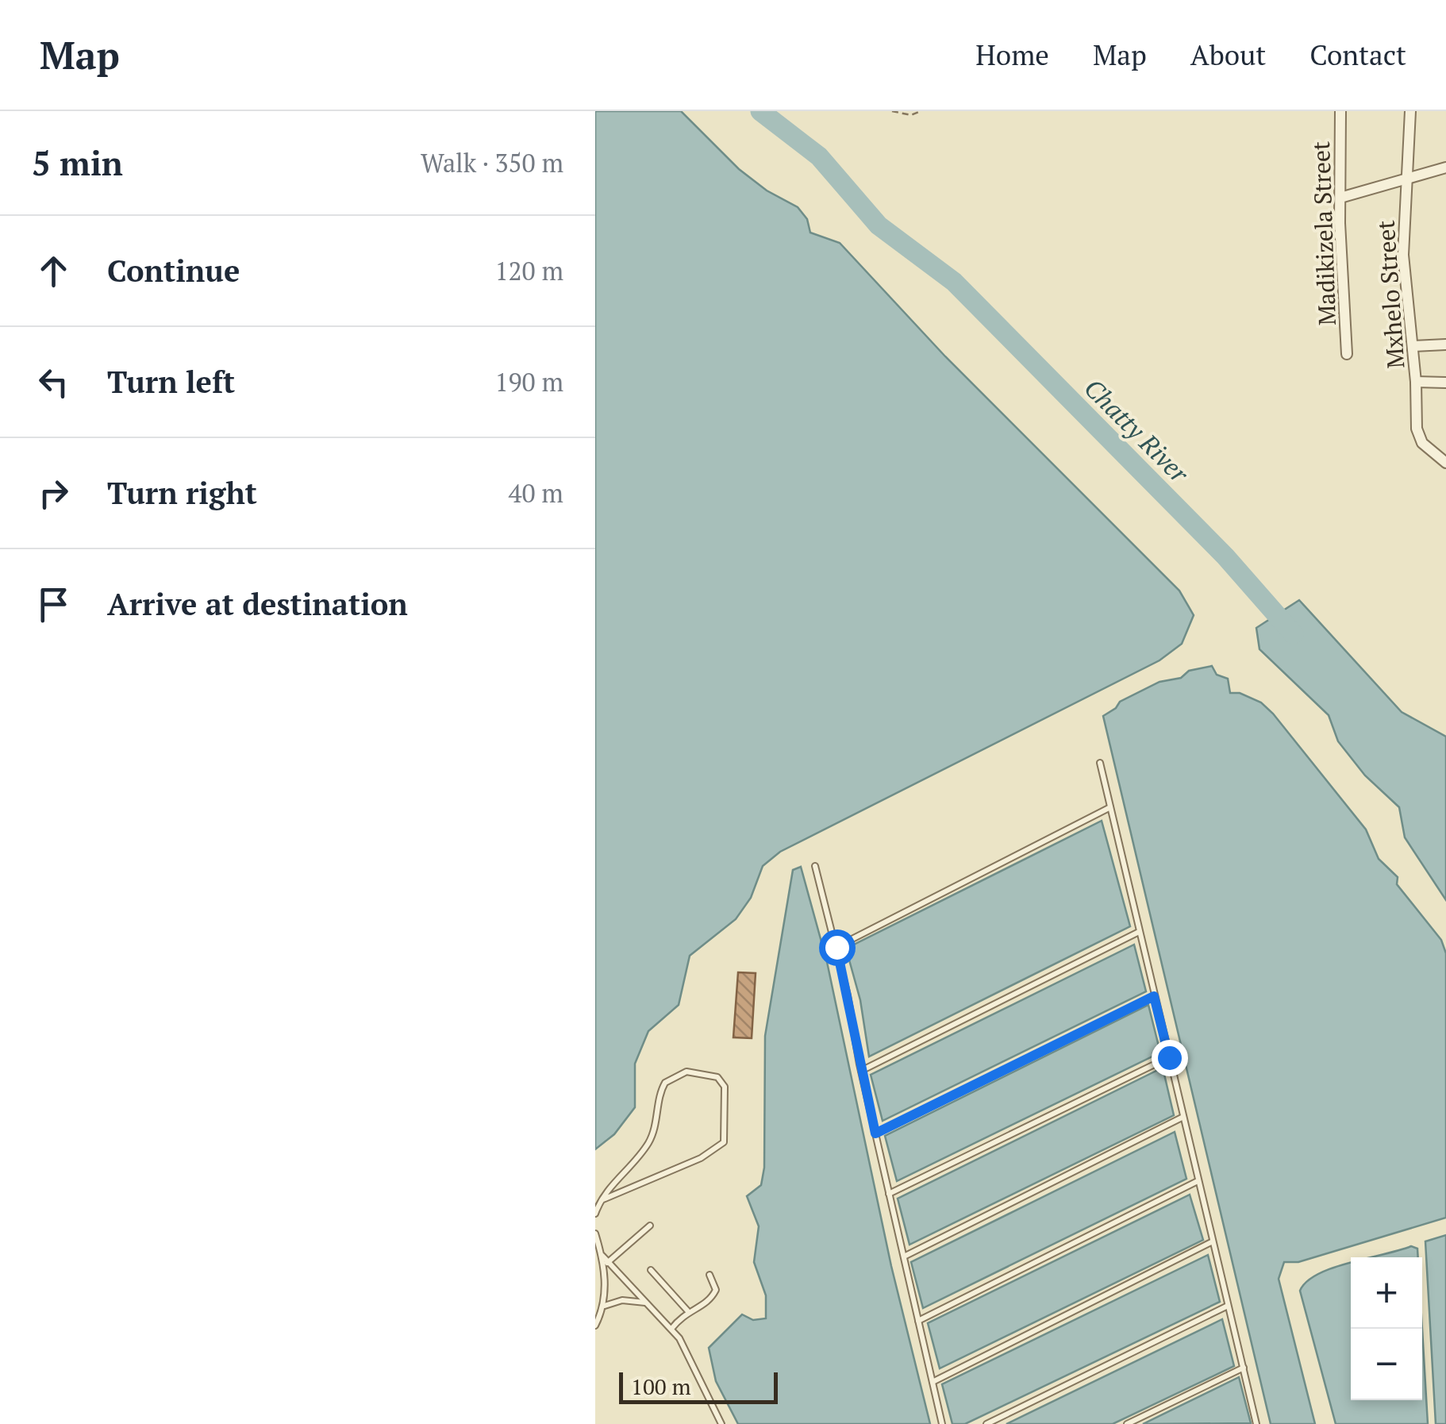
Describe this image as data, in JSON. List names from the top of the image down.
{
  "streets": {
    "street": ["Madikizela Street", "Mxhelo Street"]
  },
  "water": ["Chatty River"],
  "scale_bar": "100 m",
  "page": {
    "header": "Map",
    "nav": [
      "Home",
      "Map",
      "About",
      "Contact"
    ],
    "heading": ["5 min", "Walk · 350 m"],
    "list": [
      ["Continue", "120 m"],
      ["Turn left", "190 m"],
      ["Turn right", "40 m"],
      "Arrive at destination"
    ],
    "map_buttons": ["+", "−"],
    "scale": "100 m"
  }
}
